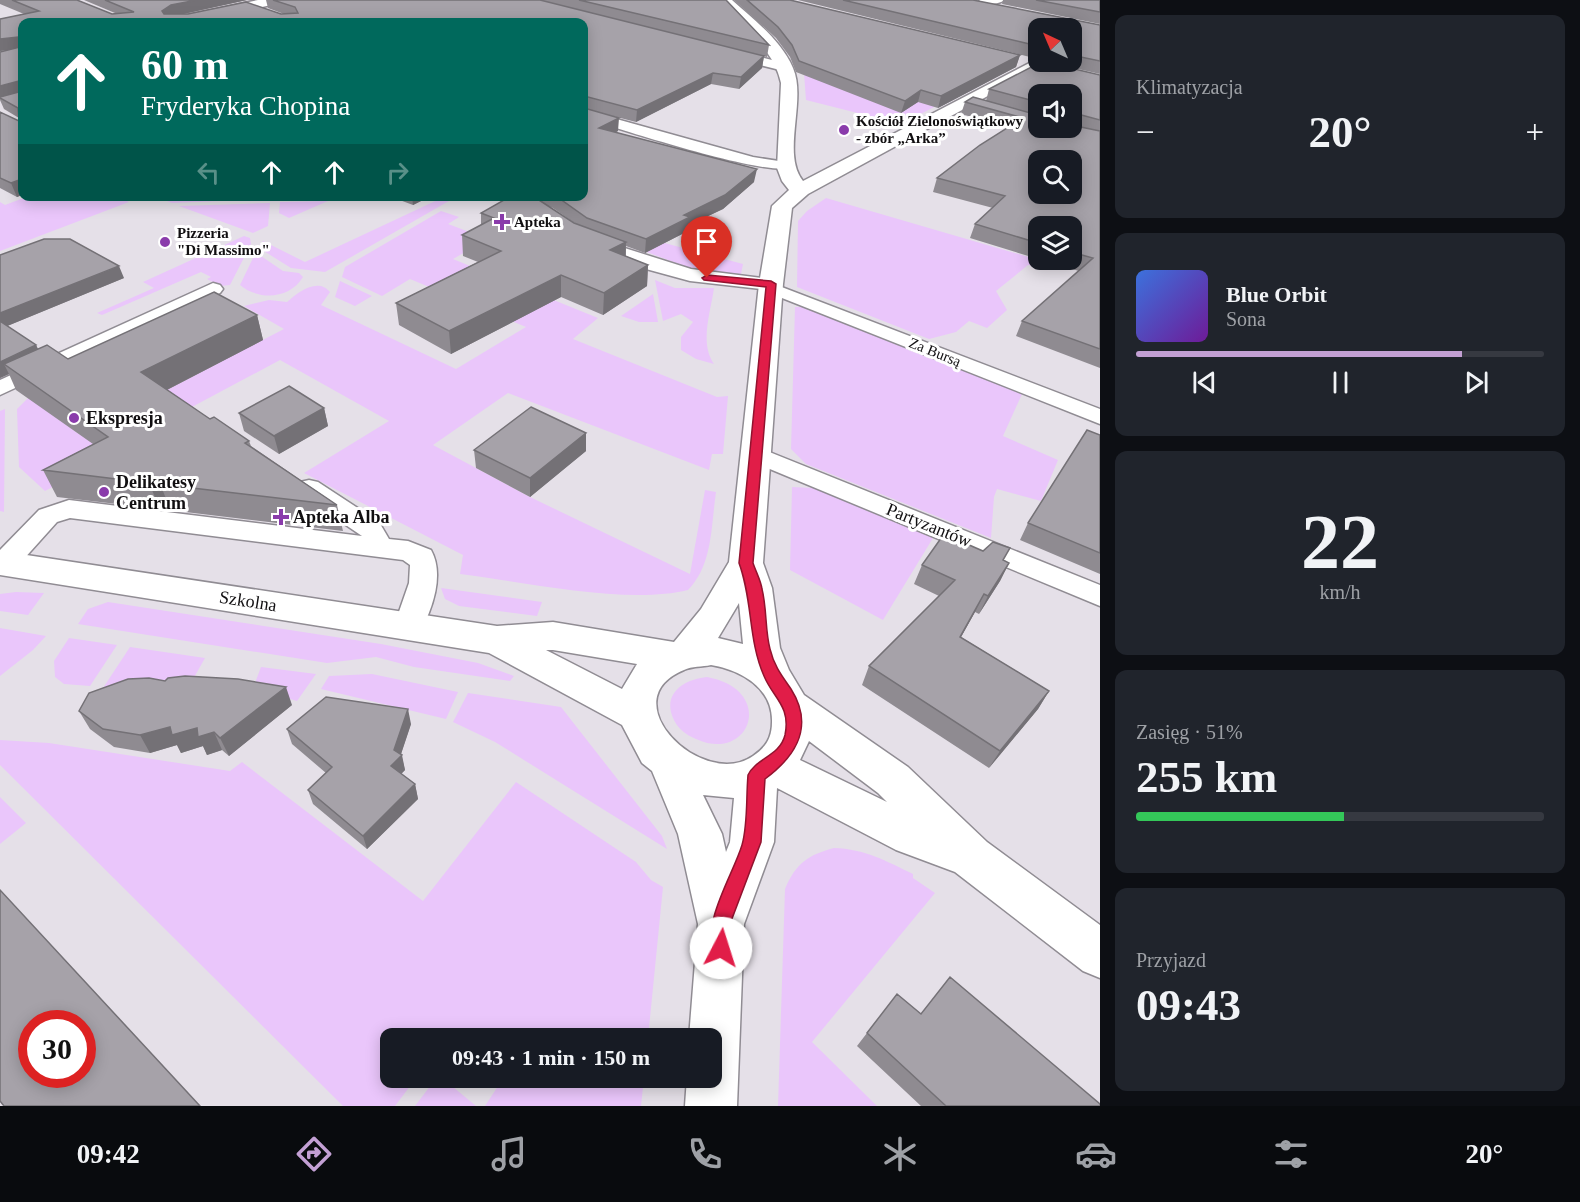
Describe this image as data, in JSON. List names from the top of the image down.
{
  "streets": {
    "street": ["Szkolna"],
    "lane": ["Za Bursą", "Partyzantów"]
  },
  "places": {
    "other": [
      "Kościół Zielonoświątkowy - zbór „Arka”",
      "Pizzeria \"Di Massimo\"",
      "Ekspresja",
      "Delikatesy Centrum"
    ],
    "health": ["Apteka", "Apteka Alba"]
  },
  "north": "top left",
  "page": {
    "tile": [
      "Klimatyzacja",
      ["22", "km/h"],
      ["Zasięg · 51%", "255 km"],
      ["Przyjazd", "09:43"]
    ],
    "turn": ["60 m", "Fryderyka Chopina"],
    "heat": ["−", "20°", "+"],
    "song": ["Blue Orbit", "Sona"],
    "limit": "30",
    "trip": "09:43 · 1 min · 150 m",
    "tabs": ["09:42", "20°"]
  }
}
